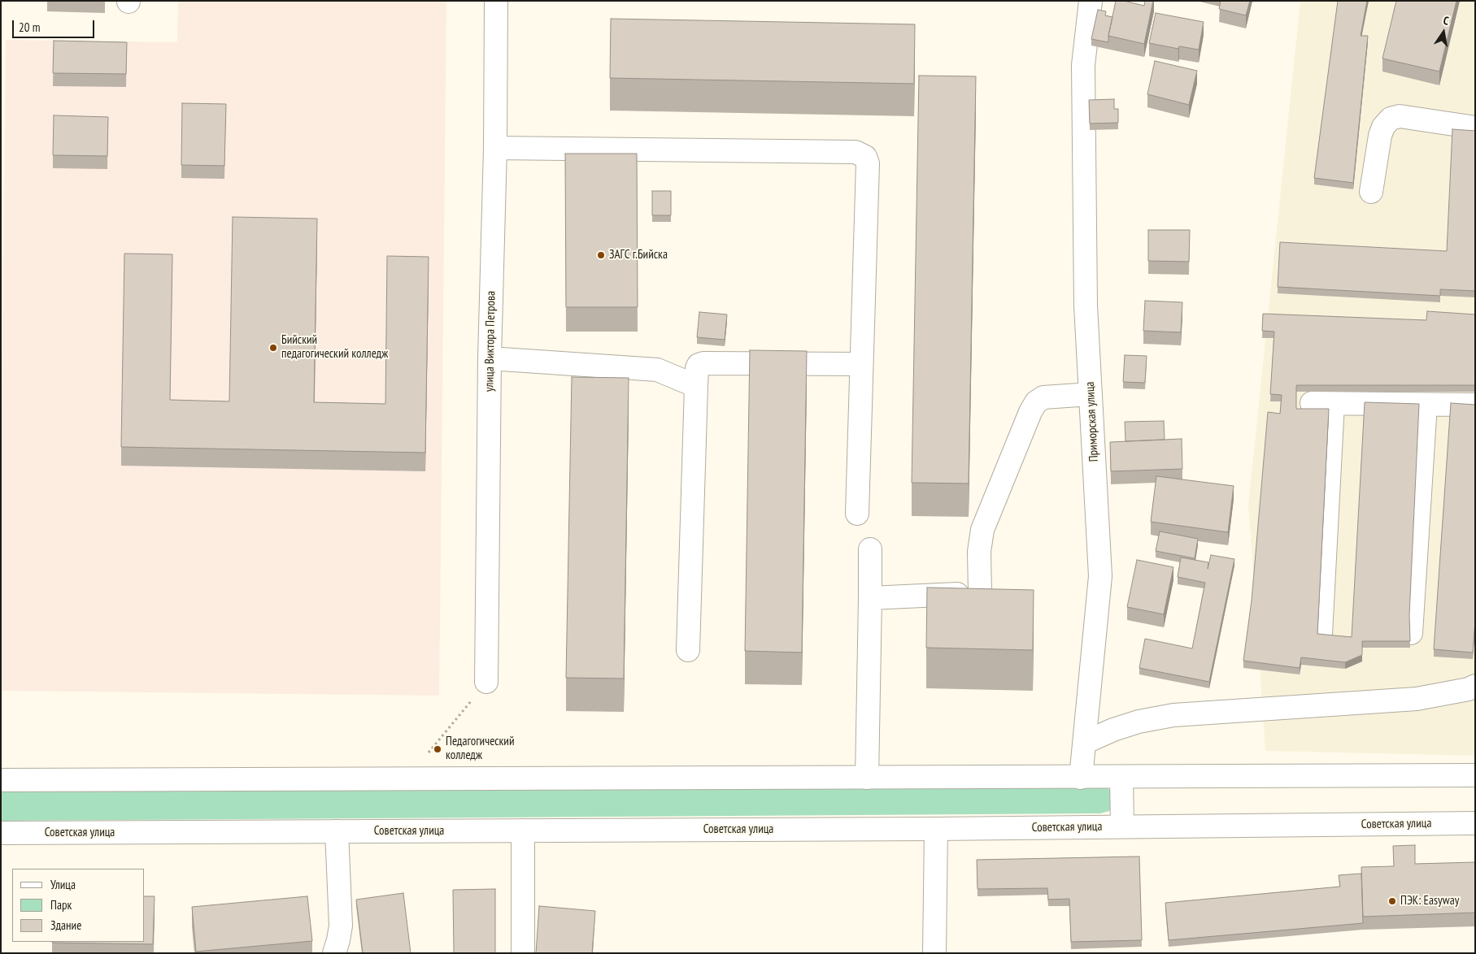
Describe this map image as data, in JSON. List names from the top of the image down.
{
  "streets": {
    "main road": ["улица Виктора Петрова", "Приморская улица", "Советская улица"]
  },
  "places": [
    "ЗАГС г.Бийска",
    "Бийский педагогический колледж",
    "Педагогический колледж",
    "ПЭК: Easyway"
  ],
  "legend": ["Улица", "Парк", "Здание"],
  "scale_bar": "20 m",
  "north": "top"
}
